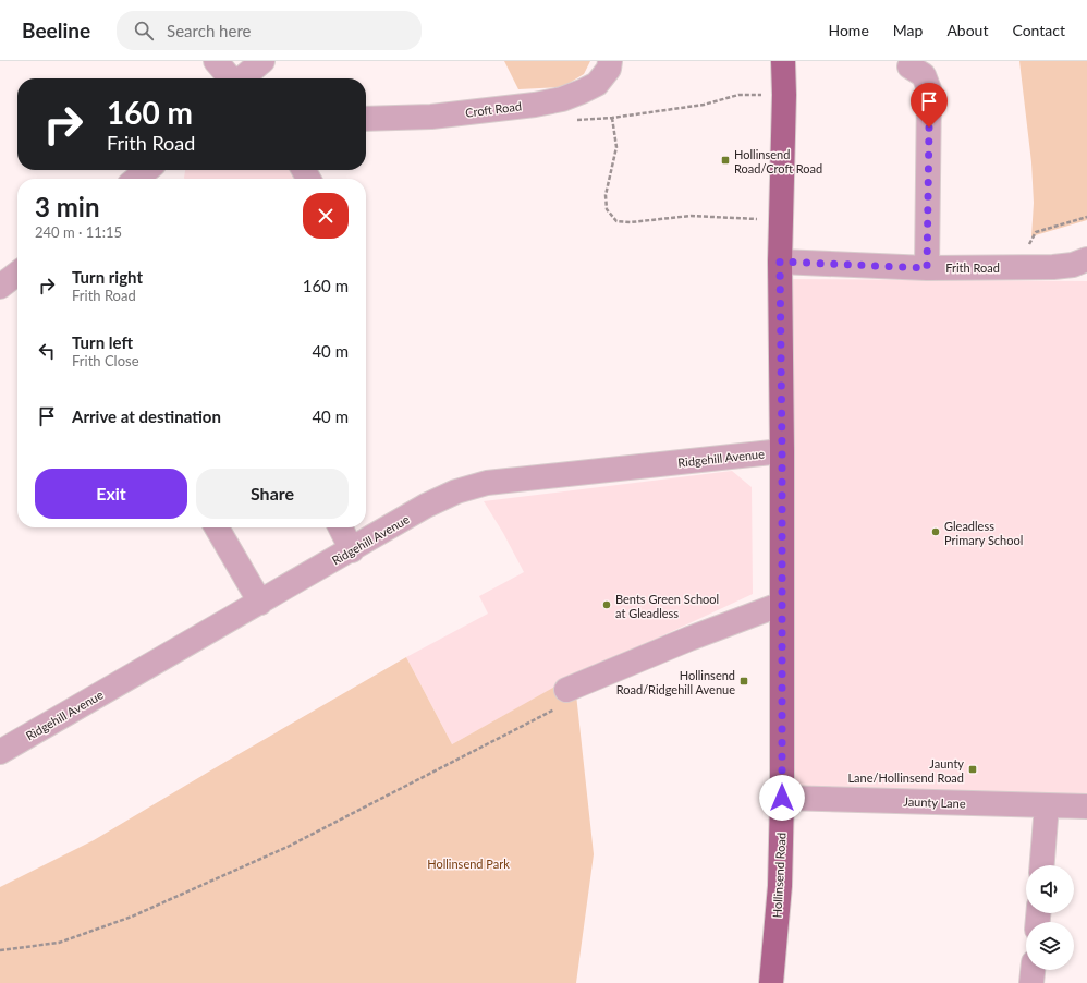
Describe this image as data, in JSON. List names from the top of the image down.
{
  "streets": {
    "main road": ["Hollinsend Road"],
    "street": [
      "Croft Road",
      "Frith Road",
      "Ridgehill Avenue",
      "Jaunty Lane"
    ]
  },
  "crossings": [
    ["Frith Road", "Hollinsend Road"],
    ["Ridgehill Avenue", "Hollinsend Road"],
    ["Jaunty Lane", "Hollinsend Road"]
  ],
  "parks": ["Hollinsend Park"],
  "places": {
    "transit": ["Hollinsend Road/Croft Road", "Hollinsend Road/Ridgehill Avenue", "Jaunty Lane/Hollinsend Road"],
    "other": ["Gleadless Primary School", "Bents Green School at Gleadless"]
  },
  "page": {
    "header": "Beeline",
    "search": "Search here",
    "nav": [
      "Home",
      "Map",
      "About",
      "Contact"
    ],
    "turn": ["160 m", "Frith Road"],
    "heading": ["3 min", "240 m · 11:15"],
    "list": [
      {
        "name": "Turn right",
        "note": "Frith Road",
        "value": "160 m"
      },
      {
        "name": "Turn left",
        "note": "Frith Close",
        "value": "40 m"
      },
      {
        "name": "Arrive at destination",
        "value": "40 m"
      }
    ],
    "buttons": ["Exit", "Share"]
  }
}
